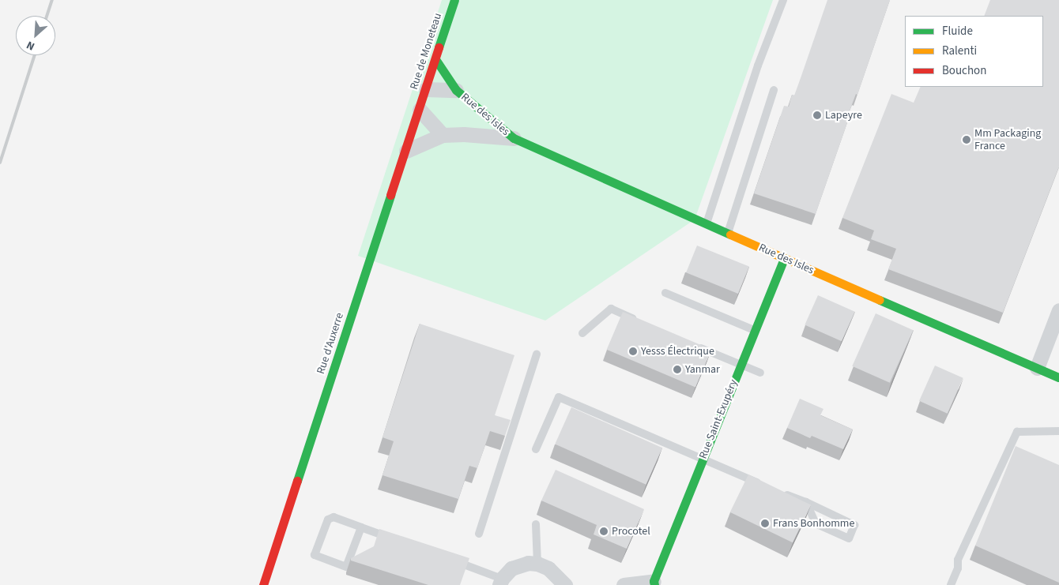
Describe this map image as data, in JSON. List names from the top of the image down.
{
  "streets": {
    "street": [
      "Rue de Moneteau",
      "Rue des Isles",
      "Rue d'Auxerre",
      "Rue Saint-Exupéry"
    ]
  },
  "crossings": [
    ["Rue de Moneteau", "Rue des Isles"],
    ["Rue de Moneteau", "Rue d'Auxerre"],
    ["Rue des Isles", "Rue d'Auxerre"],
    ["Rue des Isles", "Rue Saint-Exupéry"]
  ],
  "places": [
    "Lapeyre",
    "Mm Packaging France",
    "Yesss Électrique",
    "Yanmar",
    "Frans Bonhomme",
    "Procotel"
  ],
  "legend": ["Fluide", "Ralenti", "Bouchon"],
  "north": "bottom left"
}
